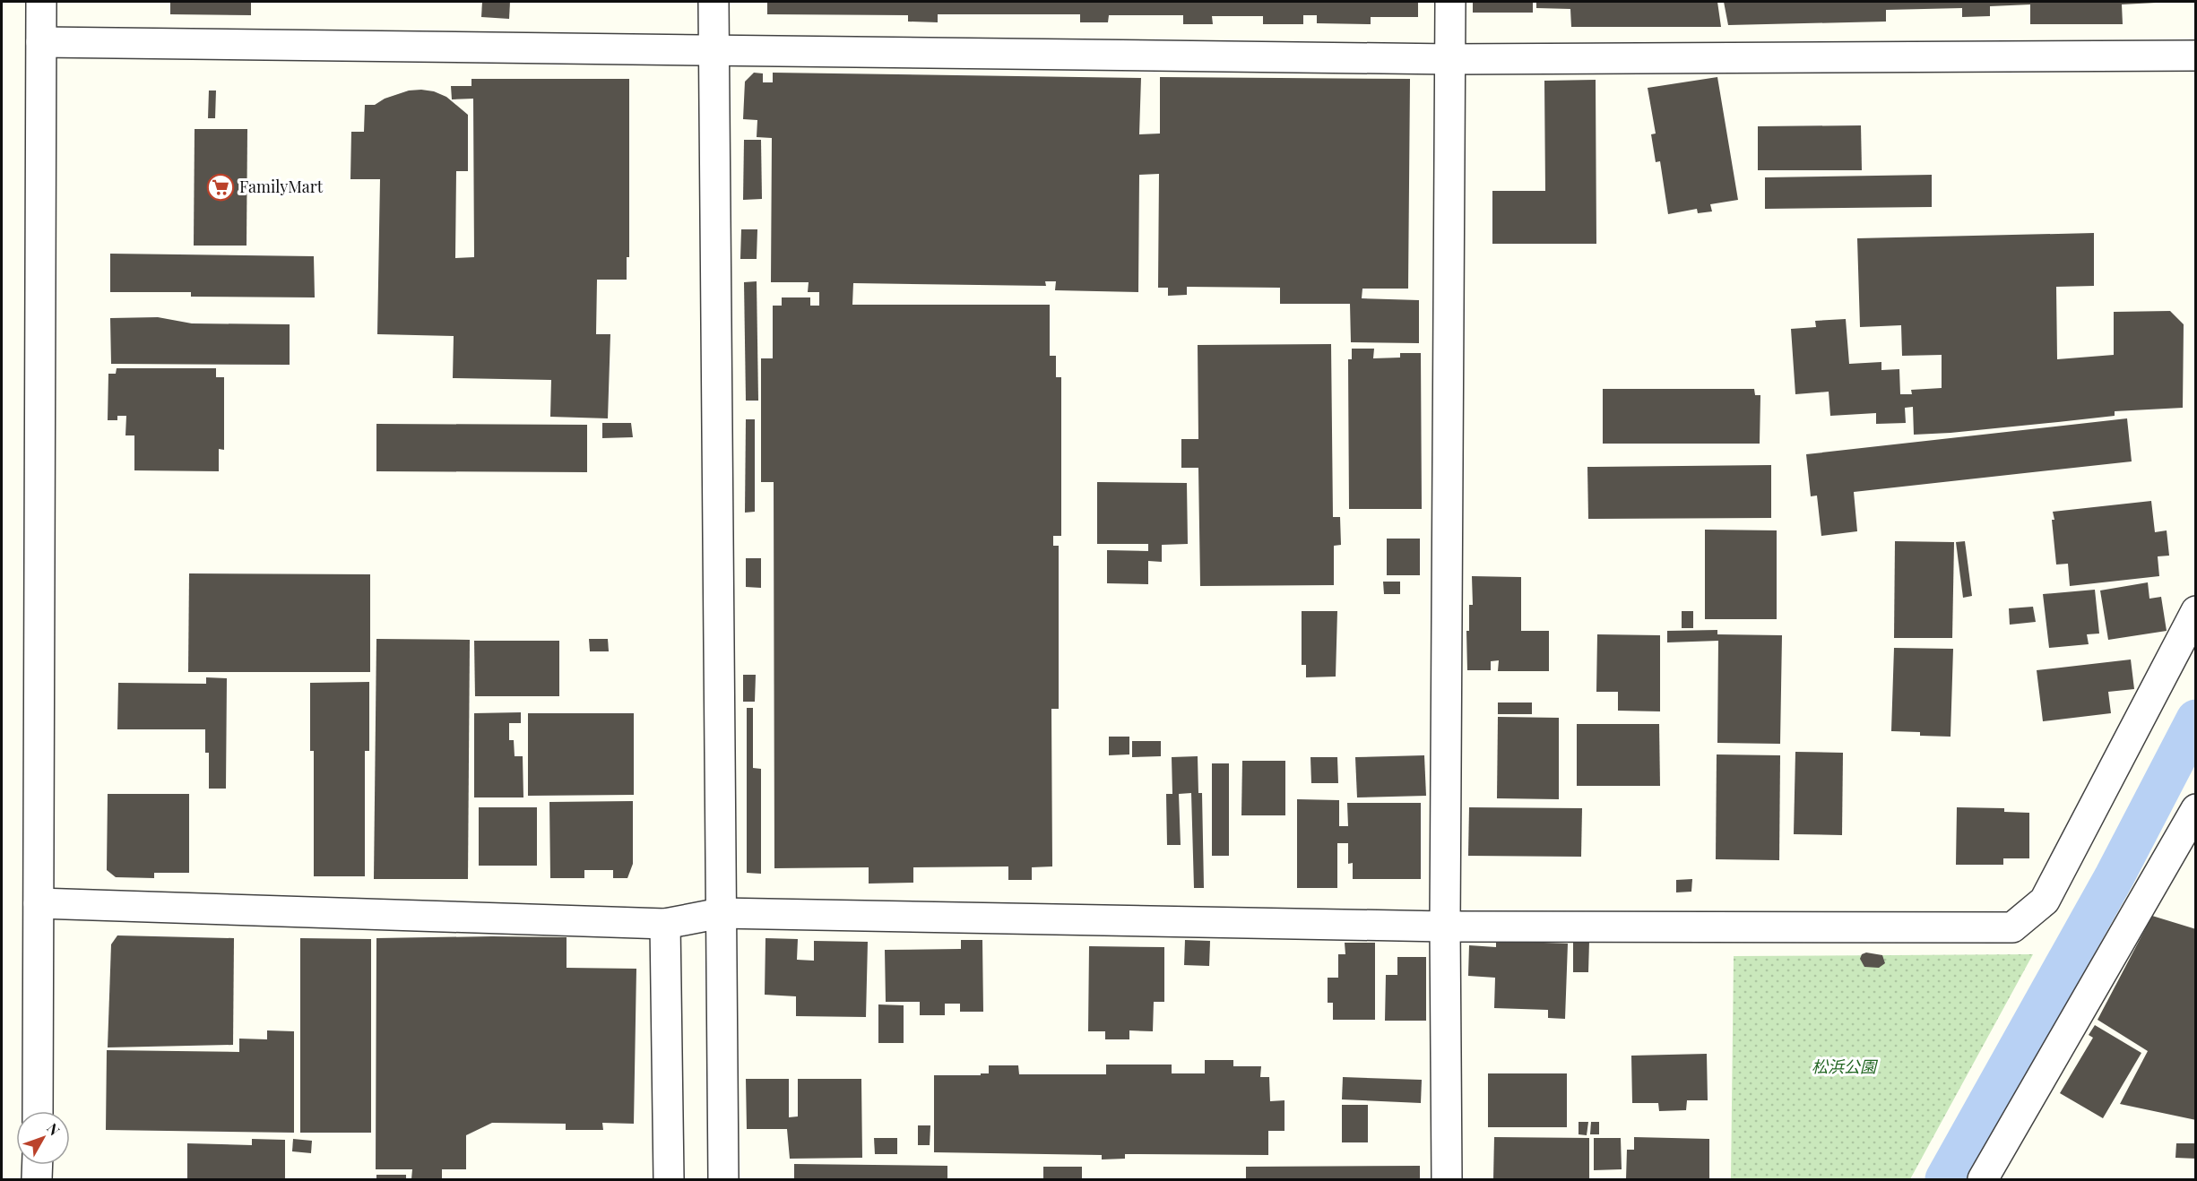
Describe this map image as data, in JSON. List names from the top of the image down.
{
  "parks": ["松浜公園"],
  "places": {
    "supermarket": ["FamilyMart"]
  },
  "north": "top right"
}
